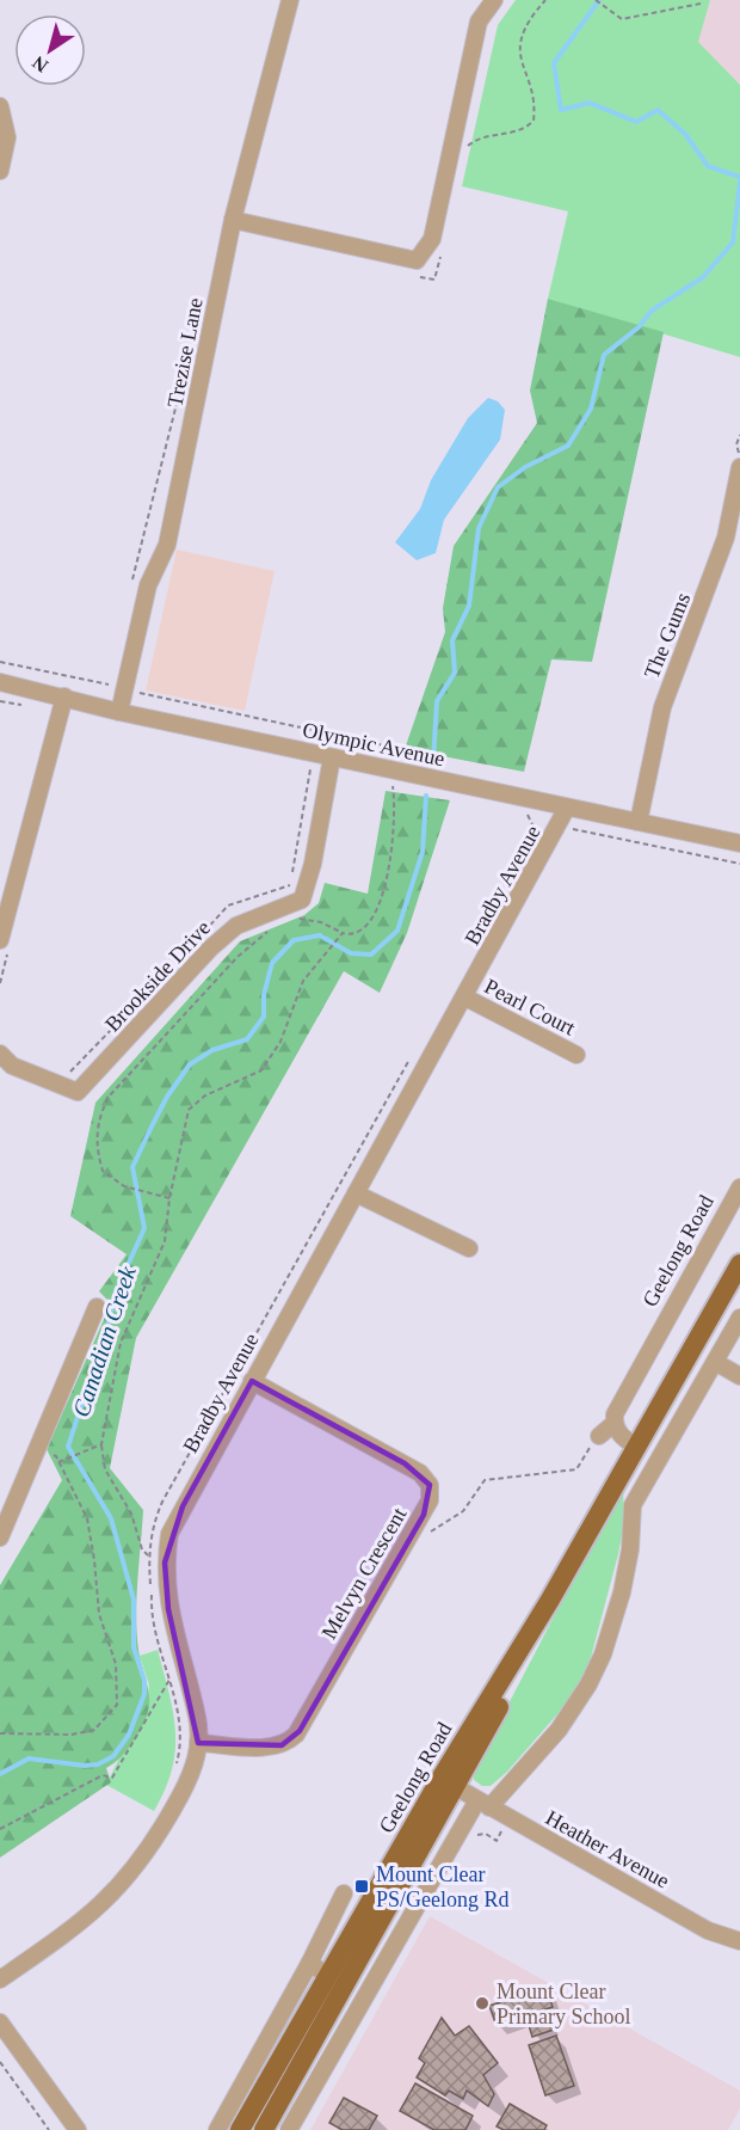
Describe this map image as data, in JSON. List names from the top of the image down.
{
  "streets": {
    "main road": ["Geelong Road"],
    "street": [
      "Trezise Lane",
      "The Gums",
      "Olympic Avenue",
      "Bradby Avenue",
      "Brookside Drive",
      "Pearl Court",
      "Melvyn Crescent",
      "Heather Avenue"
    ]
  },
  "crossings": [
    ["Trezise Lane", "Olympic Avenue"],
    ["The Gums", "Olympic Avenue"],
    ["Olympic Avenue", "Bradby Avenue"],
    ["Olympic Avenue", "Brookside Drive"],
    ["Bradby Avenue", "Pearl Court"],
    ["Bradby Avenue", "Melvyn Crescent"],
    ["Geelong Road", "Heather Avenue"]
  ],
  "water": ["Canadian Creek"],
  "places": {
    "transit": ["Mount Clear PS/Geelong Rd"],
    "other": ["Mount Clear Primary School"]
  },
  "north": "bottom left"
}
